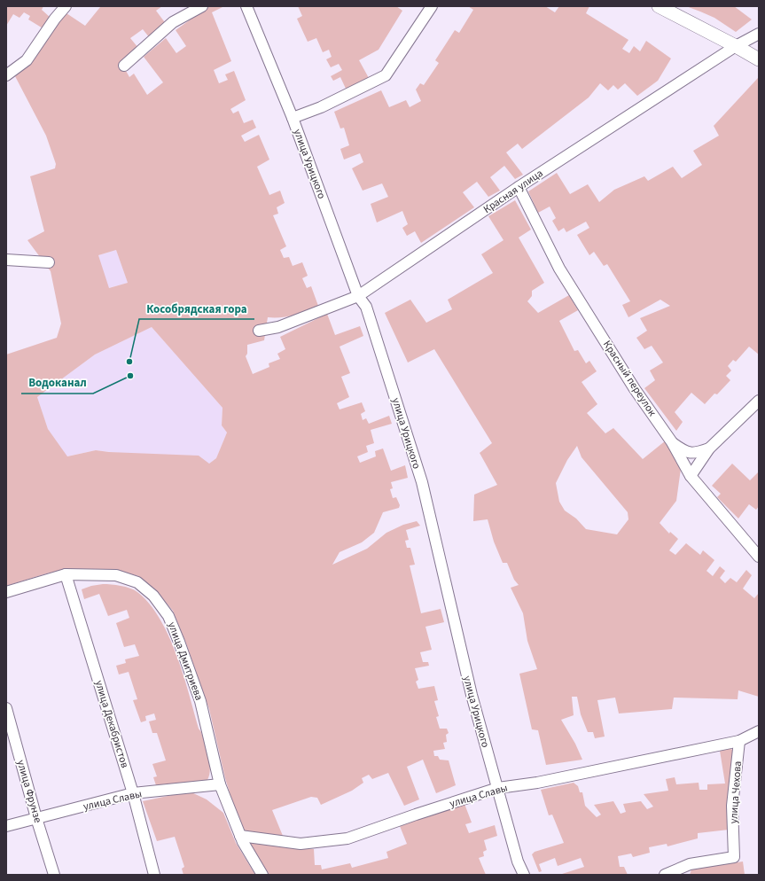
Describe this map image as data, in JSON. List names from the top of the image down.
{
  "streets": {
    "street": [
      "улица Урицкого",
      "Красная улица",
      "Красный переулок",
      "улица Дмитриева",
      "улица Декабристов",
      "улица Фрунзе",
      "улица Чехова",
      "улица Славы"
    ]
  },
  "crossings": [
    ["улица Урицкого", "Красная улица"],
    ["улица Урицкого", "улица Славы"],
    ["Красная улица", "Красный переулок"],
    ["улица Дмитриева", "улица Декабристов"],
    ["улица Дмитриева", "улица Славы"],
    ["улица Декабристов", "улица Славы"],
    ["улица Фрунзе", "улица Славы"],
    ["улица Чехова", "улица Славы"]
  ],
  "places": ["Кособрядская гора", "Водоканал"]
}
